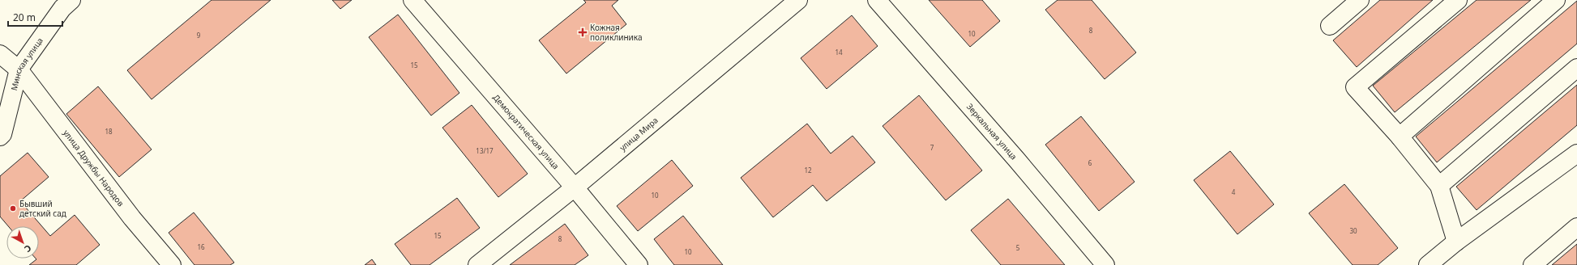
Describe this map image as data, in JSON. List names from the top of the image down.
{
  "streets": {
    "street": [
      "Минская улица",
      "Демократическая улица",
      "Зеркальная улица",
      "улица Мира",
      "улица Дружбы Народов"
    ]
  },
  "crossings": [
    ["Минская улица", "улица Дружбы Народов"],
    ["Демократическая улица", "улица Мира"]
  ],
  "places": {
    "health": ["Кожная поликлиника"],
    "other": ["Бывший детский сад"]
  },
  "house_numbers": [
    "8",
    "10",
    "9",
    "14",
    "15",
    "18",
    "7",
    "13/17",
    "6",
    "12",
    "4",
    "10",
    "30",
    "15",
    "8",
    "16",
    "5",
    "10"
  ],
  "scale_bar": "20 m",
  "north": "bottom right"
}
